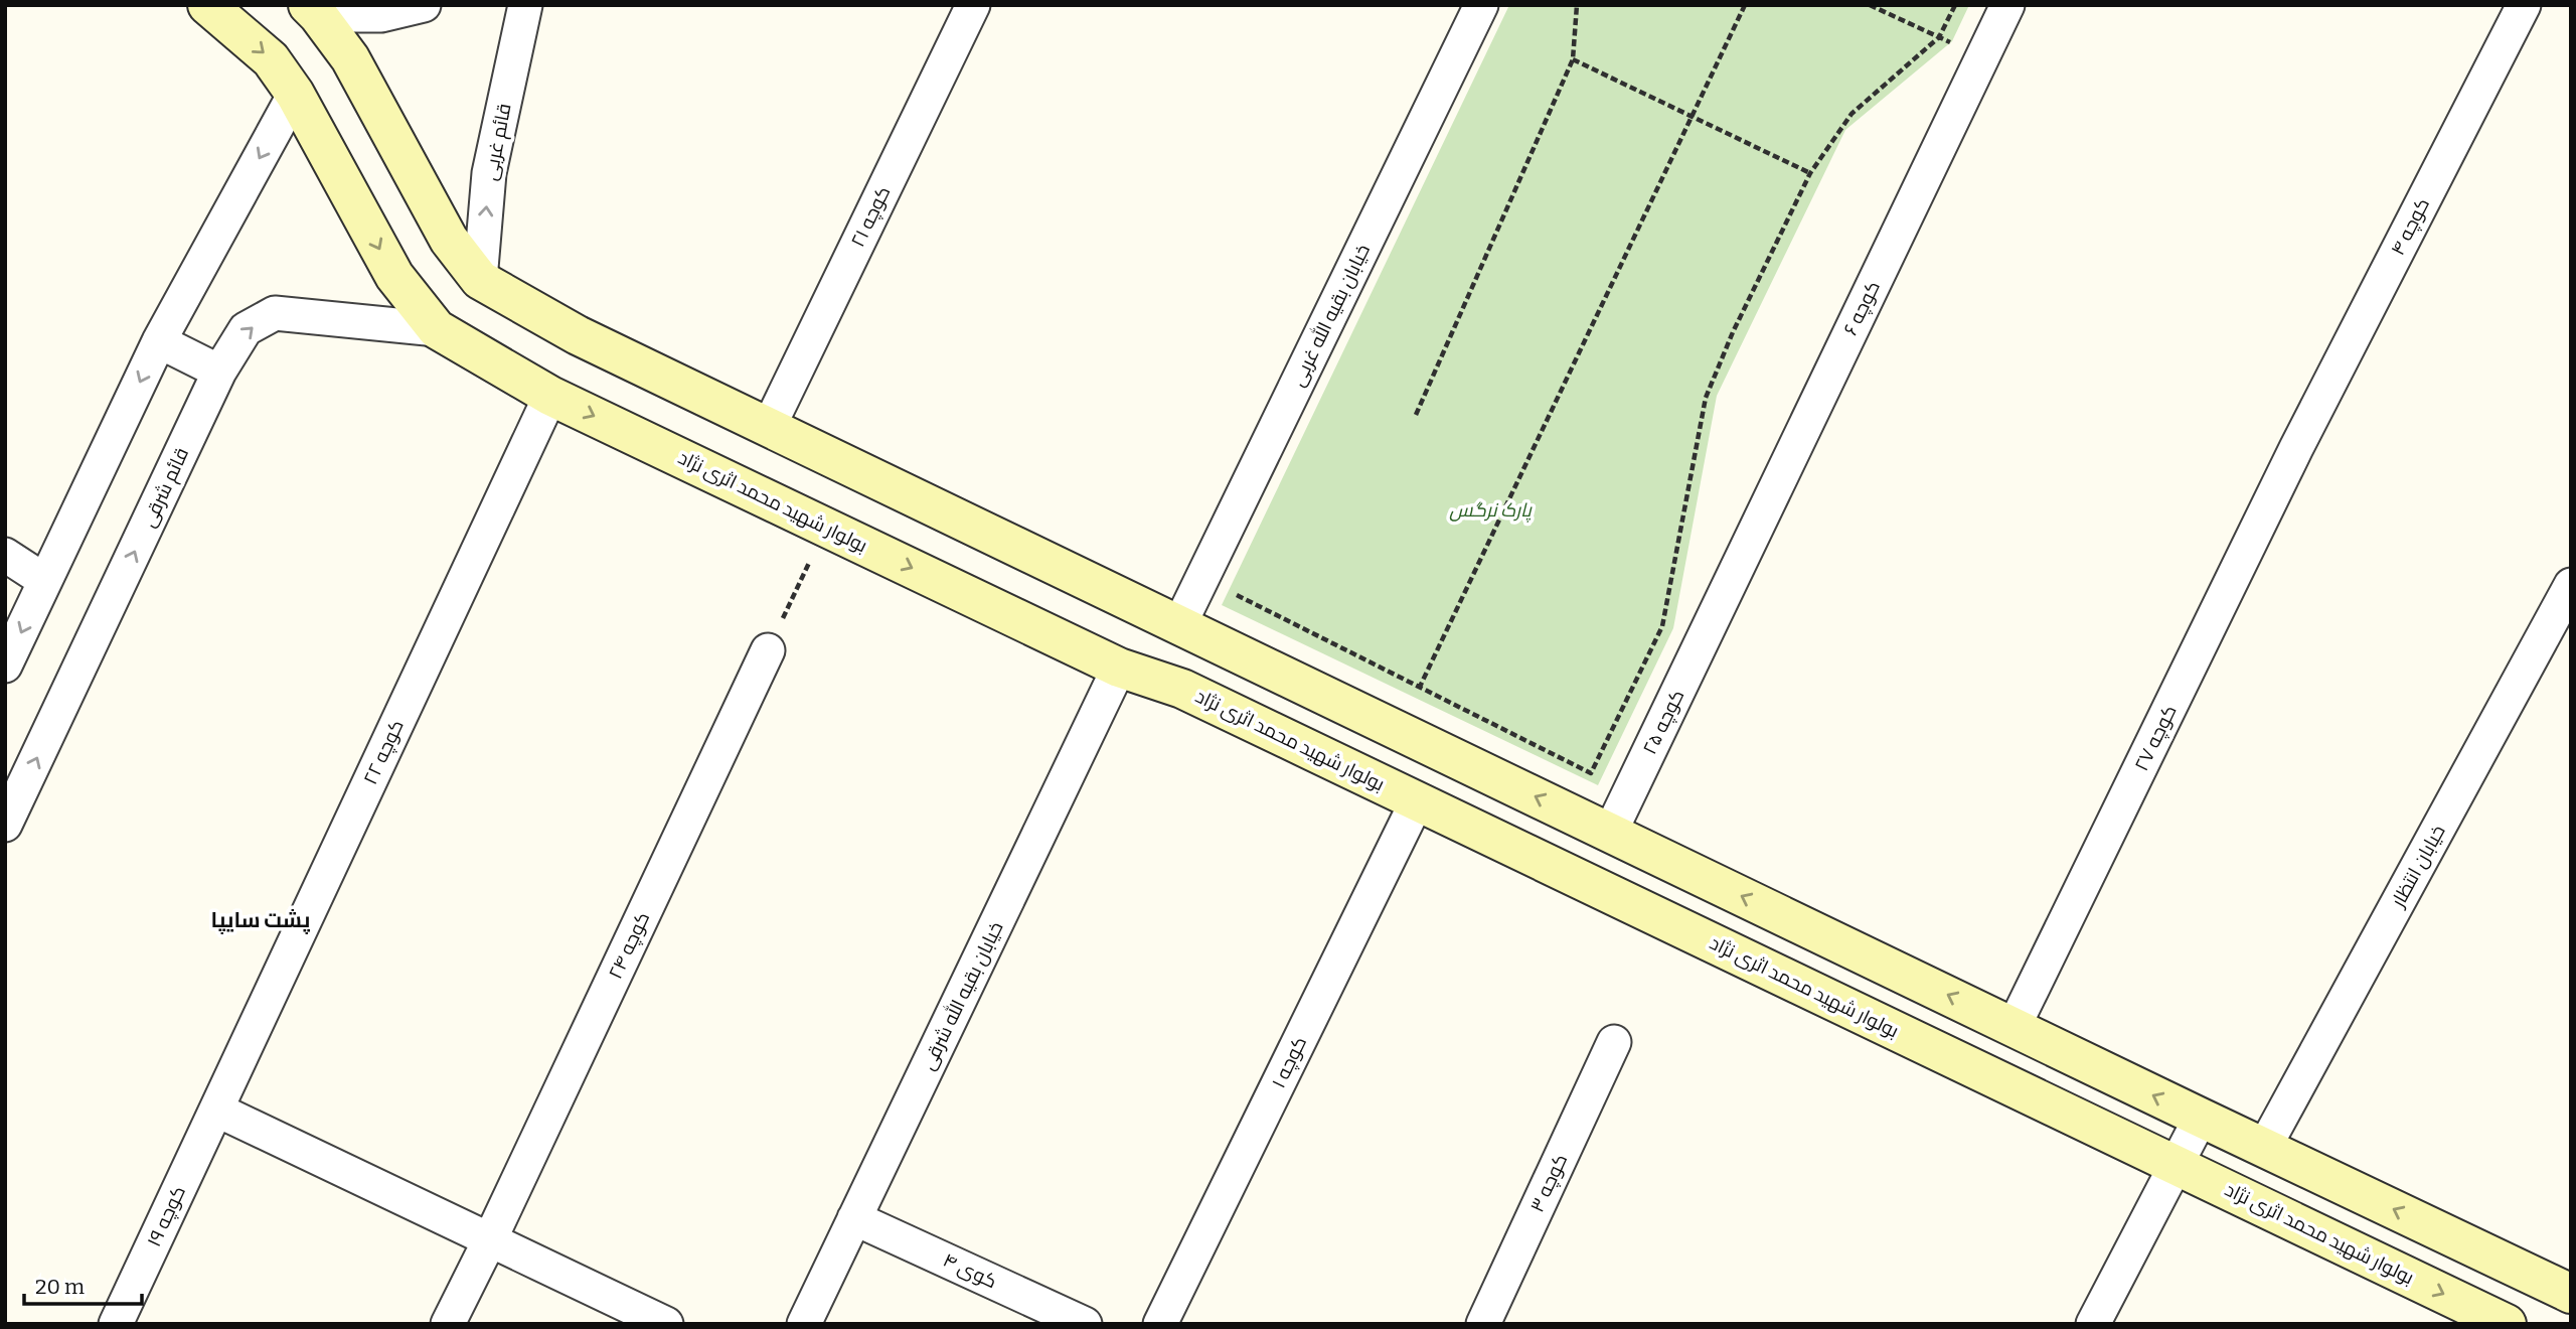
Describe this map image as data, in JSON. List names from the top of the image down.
{
  "streets": {
    "street": [
      "قائم غربی",
      "کوچه ۲۱",
      "کوچه ۴",
      "کوچه ۶",
      "خیابان بقیه الله غربی",
      "قائم شرقی",
      "بولوار شهید محمد اثری نژاد",
      "کوچه ۲۵",
      "کوچه ۲۷",
      "کوچه ۲۲",
      "خیابان انتظار",
      "کوچه ۲۴",
      "خیابان بقیه الله شرقی",
      "کوچه ۱",
      "کوچه ۳",
      "کوچه ۱۹",
      "کوی ۴"
    ]
  },
  "crossings": [
    ["کوچه ۴", "کوچه ۲۷"],
    ["کوچه ۶", "کوچه ۲۵"],
    ["قائم شرقی", "بولوار شهید محمد اثری نژاد"],
    ["بولوار شهید محمد اثری نژاد", "کوچه ۲۲"],
    ["بولوار شهید محمد اثری نژاد", "خیابان بقیه الله شرقی"],
    ["بولوار شهید محمد اثری نژاد", "کوچه ۱"],
    ["کوچه ۲۲", "کوچه ۱۹"],
    ["خیابان بقیه الله شرقی", "کوی ۴"]
  ],
  "districts": ["پشت سایپا"],
  "parks": ["پارک نرگس"],
  "scale_bar": "20 m"
}
